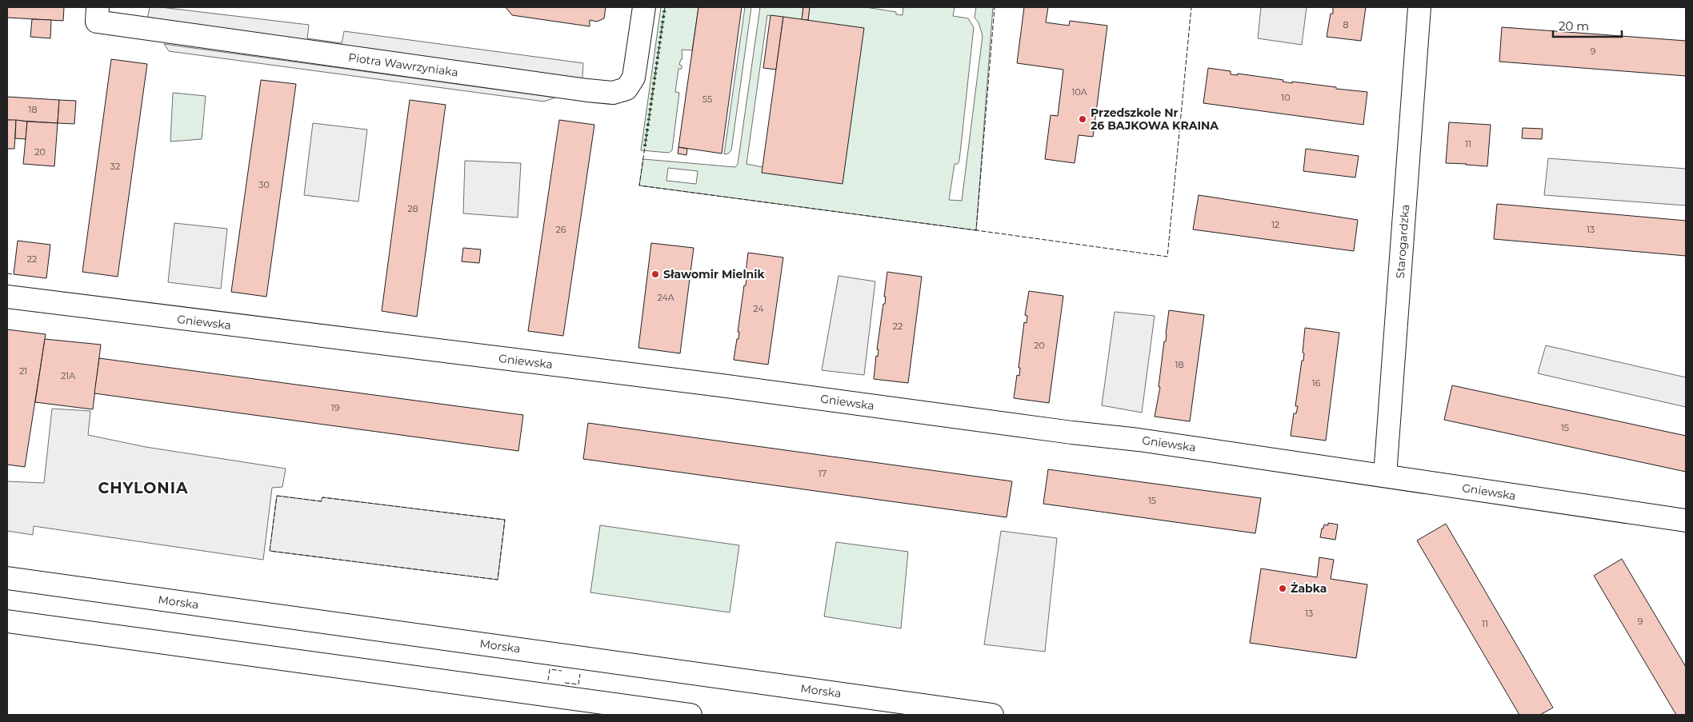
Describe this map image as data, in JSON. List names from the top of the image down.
{
  "streets": {
    "street": [
      "Piotra Wawrzyniaka",
      "Starogardzka",
      "Gniewska",
      "Morska"
    ]
  },
  "crossings": [
    ["Starogardzka", "Gniewska"]
  ],
  "districts": ["CHYLONIA"],
  "places": ["Przedszkole Nr 26 BAJKOWA KRAINA", "Sławomir Mielnik", "Żabka"],
  "house_numbers": [
    "8",
    "9",
    "10A",
    "10",
    "55",
    "18",
    "11",
    "20",
    "32",
    "30",
    "28",
    "12",
    "26",
    "13",
    "22",
    "24A",
    "24",
    "22",
    "20",
    "18",
    "21",
    "21A",
    "16",
    "19",
    "15",
    "17",
    "15",
    "13",
    "9",
    "11"
  ],
  "scale_bar": "20 m"
}
